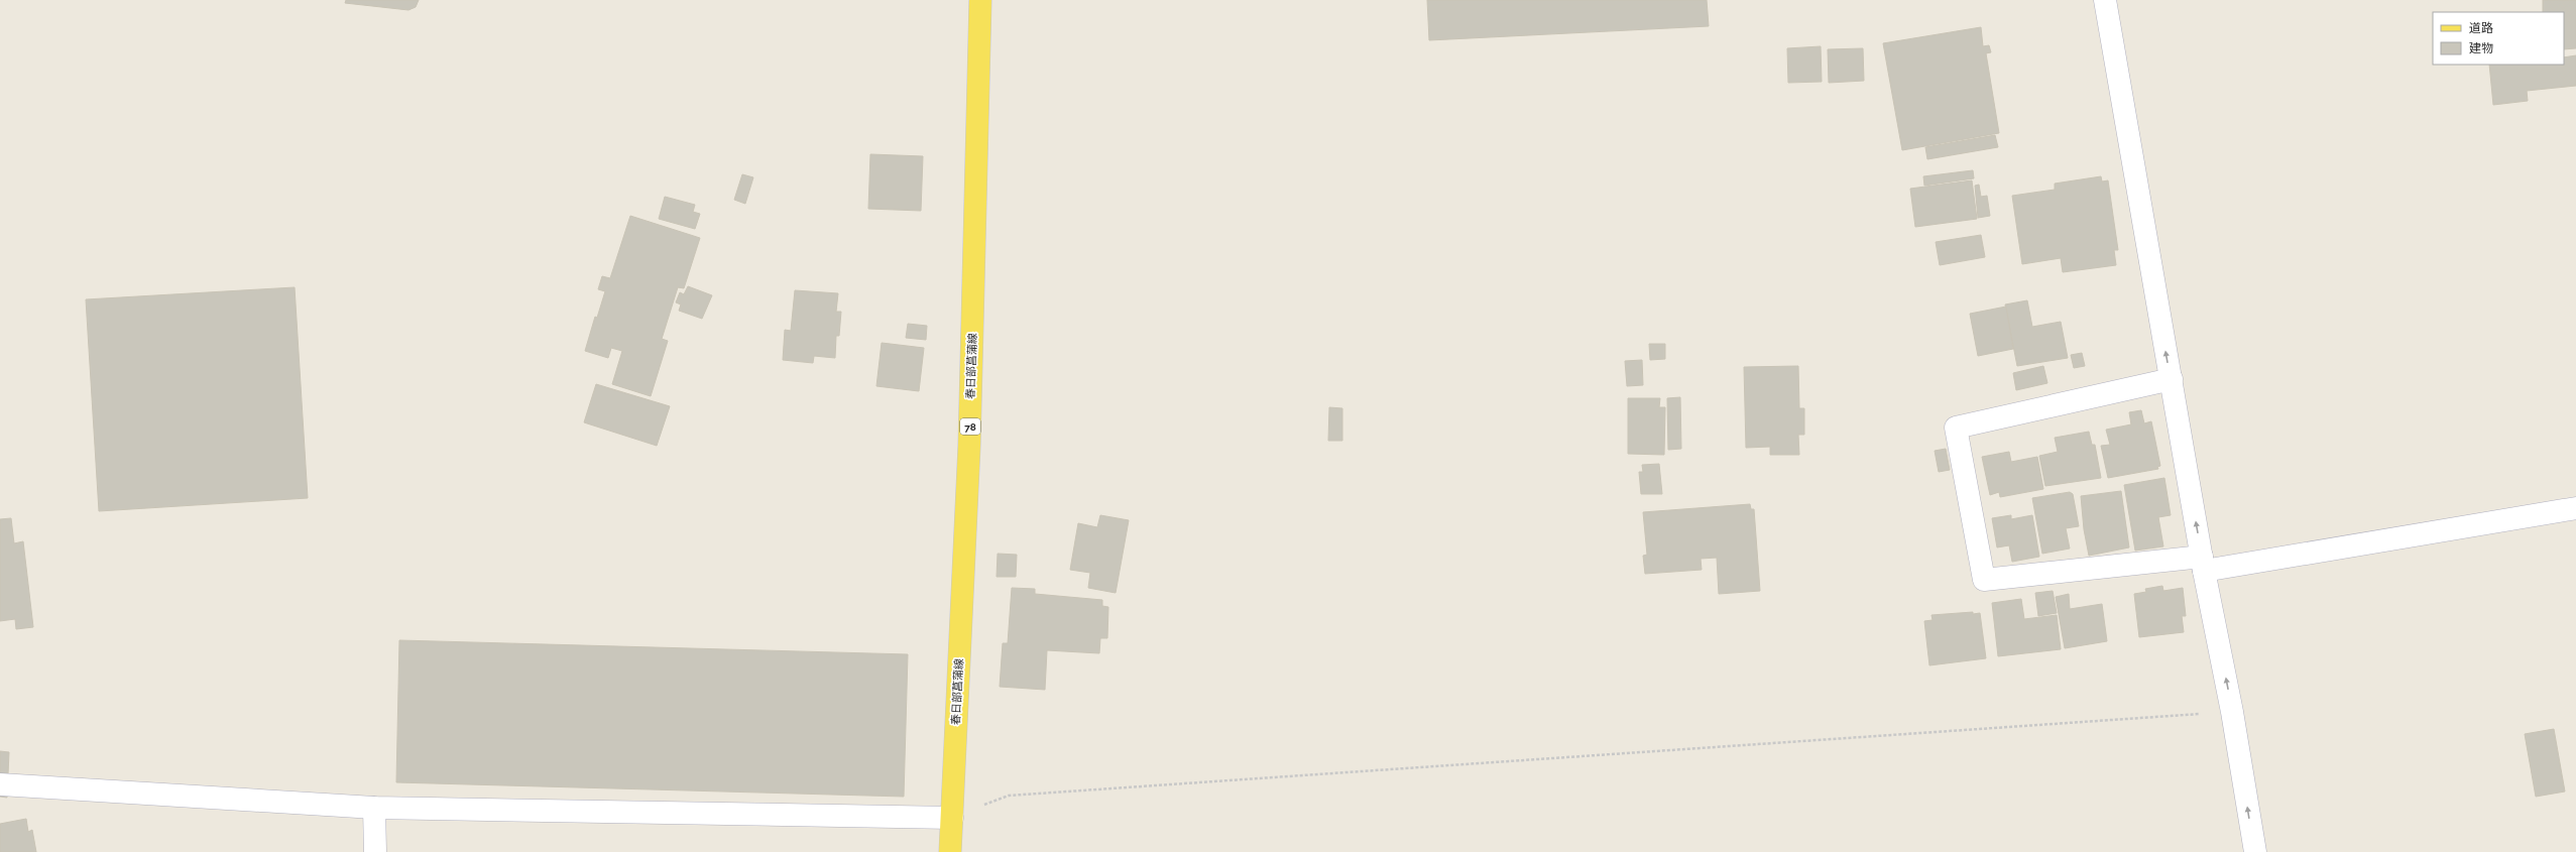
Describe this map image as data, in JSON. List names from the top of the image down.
{
  "streets": {
    "main road": ["春日部菖蒲線", "78"]
  },
  "legend": ["道路", "建物"]
}
